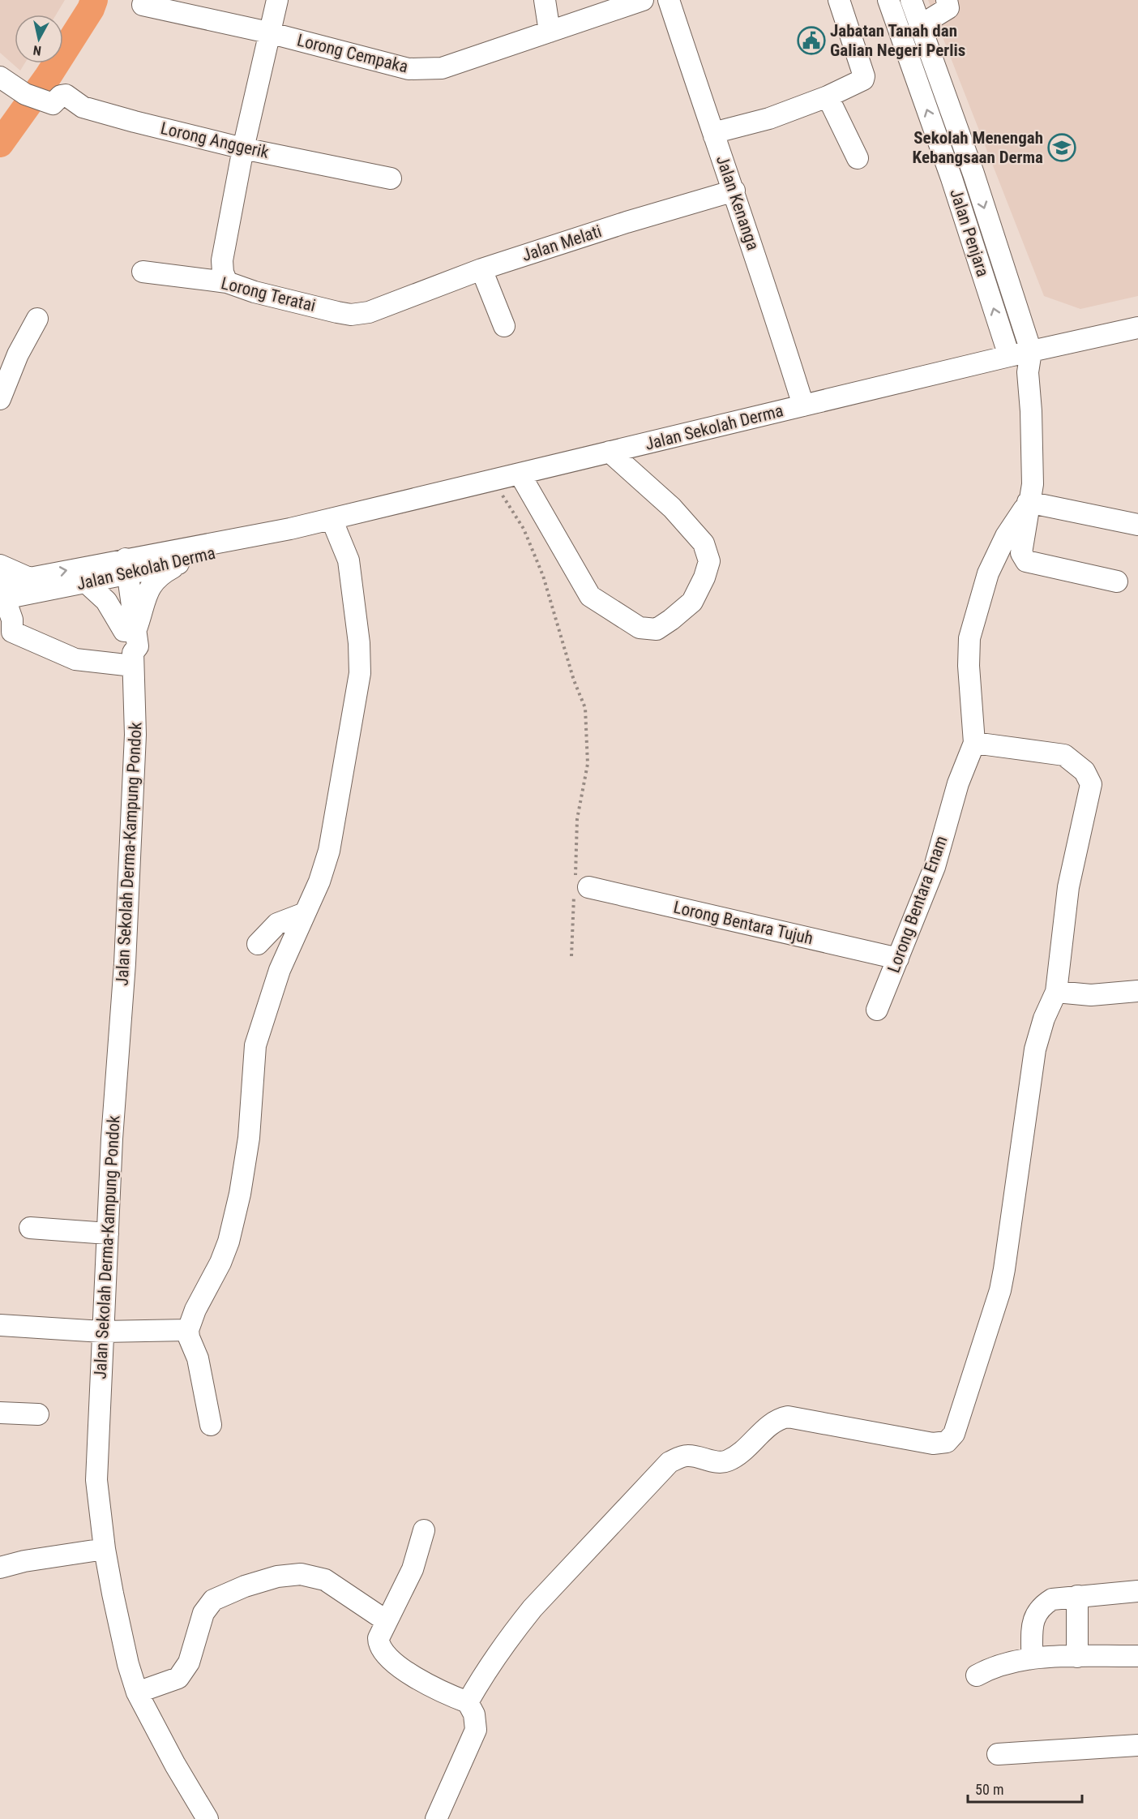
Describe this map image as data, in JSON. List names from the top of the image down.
{
  "streets": {
    "street": [
      "Lorong Cempaka",
      "Lorong Anggerik",
      "Jalan Kenanga",
      "Jalan Penjara",
      "Jalan Melati",
      "Lorong Teratai",
      "Jalan Sekolah Derma",
      "Jalan Sekolah Derma-Kampung Pondok",
      "Lorong Bentara Enam",
      "Lorong Bentara Tujuh"
    ]
  },
  "crossings": [
    ["Jalan Kenanga", "Jalan Melati"],
    ["Jalan Kenanga", "Jalan Sekolah Derma"],
    ["Jalan Penjara", "Jalan Sekolah Derma"],
    ["Jalan Melati", "Lorong Teratai"],
    ["Jalan Sekolah Derma", "Jalan Sekolah Derma-Kampung Pondok"],
    ["Lorong Bentara Enam", "Lorong Bentara Tujuh"]
  ],
  "places": {
    "public building": ["Jabatan Tanah dan Galian Negeri Perlis"],
    "school or university": ["Sekolah Menengah Kebangsaan Derma"]
  },
  "scale_bar": "50 m",
  "north": "bottom"
}
